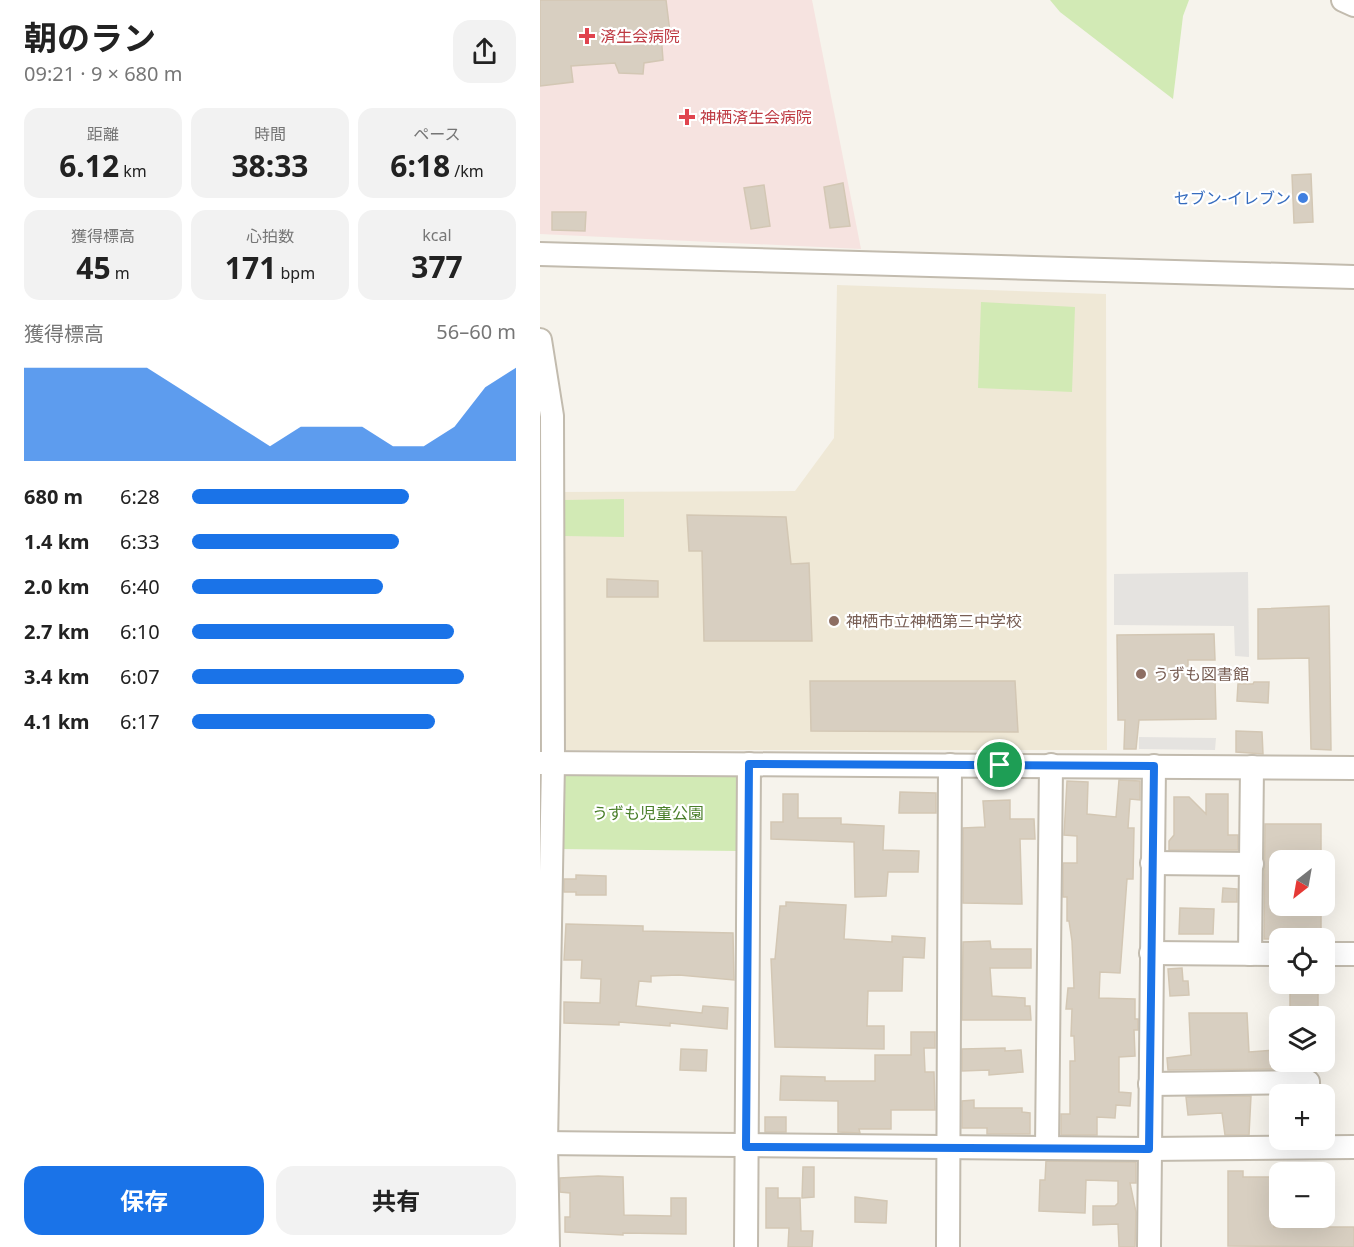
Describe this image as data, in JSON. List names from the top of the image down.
{
  "parks": ["うずも児童公園"],
  "places": {
    "health": ["済生会病院", "神栖済生会病院"],
    "other": ["セブン-イレブン", "神栖市立神栖第三中学校", "うずも図書館"]
  },
  "north": "bottom left",
  "page": {
    "heading": ["朝のラン", "09:21 · 9 × 680 m"],
    "stats": [
      ["距離", "6.12 km"],
      ["時間", "38:33"],
      ["ペース", "6:18 /km"],
      ["獲得標高", "45 m"],
      ["心拍数", "171 bpm"],
      ["kcal", "377"]
    ],
    "chart": ["獲得標高", "56–60 m"],
    "list": [
      {
        "name": "680 m",
        "note": "6:28"
      },
      {
        "name": "1.4 km",
        "note": "6:33"
      },
      {
        "name": "2.0 km",
        "note": "6:40"
      },
      {
        "name": "2.7 km",
        "note": "6:10"
      },
      {
        "name": "3.4 km",
        "note": "6:07"
      },
      {
        "name": "4.1 km",
        "note": "6:17"
      }
    ],
    "map_buttons": ["+", "−"],
    "buttons": ["保存", "共有"]
  }
}
